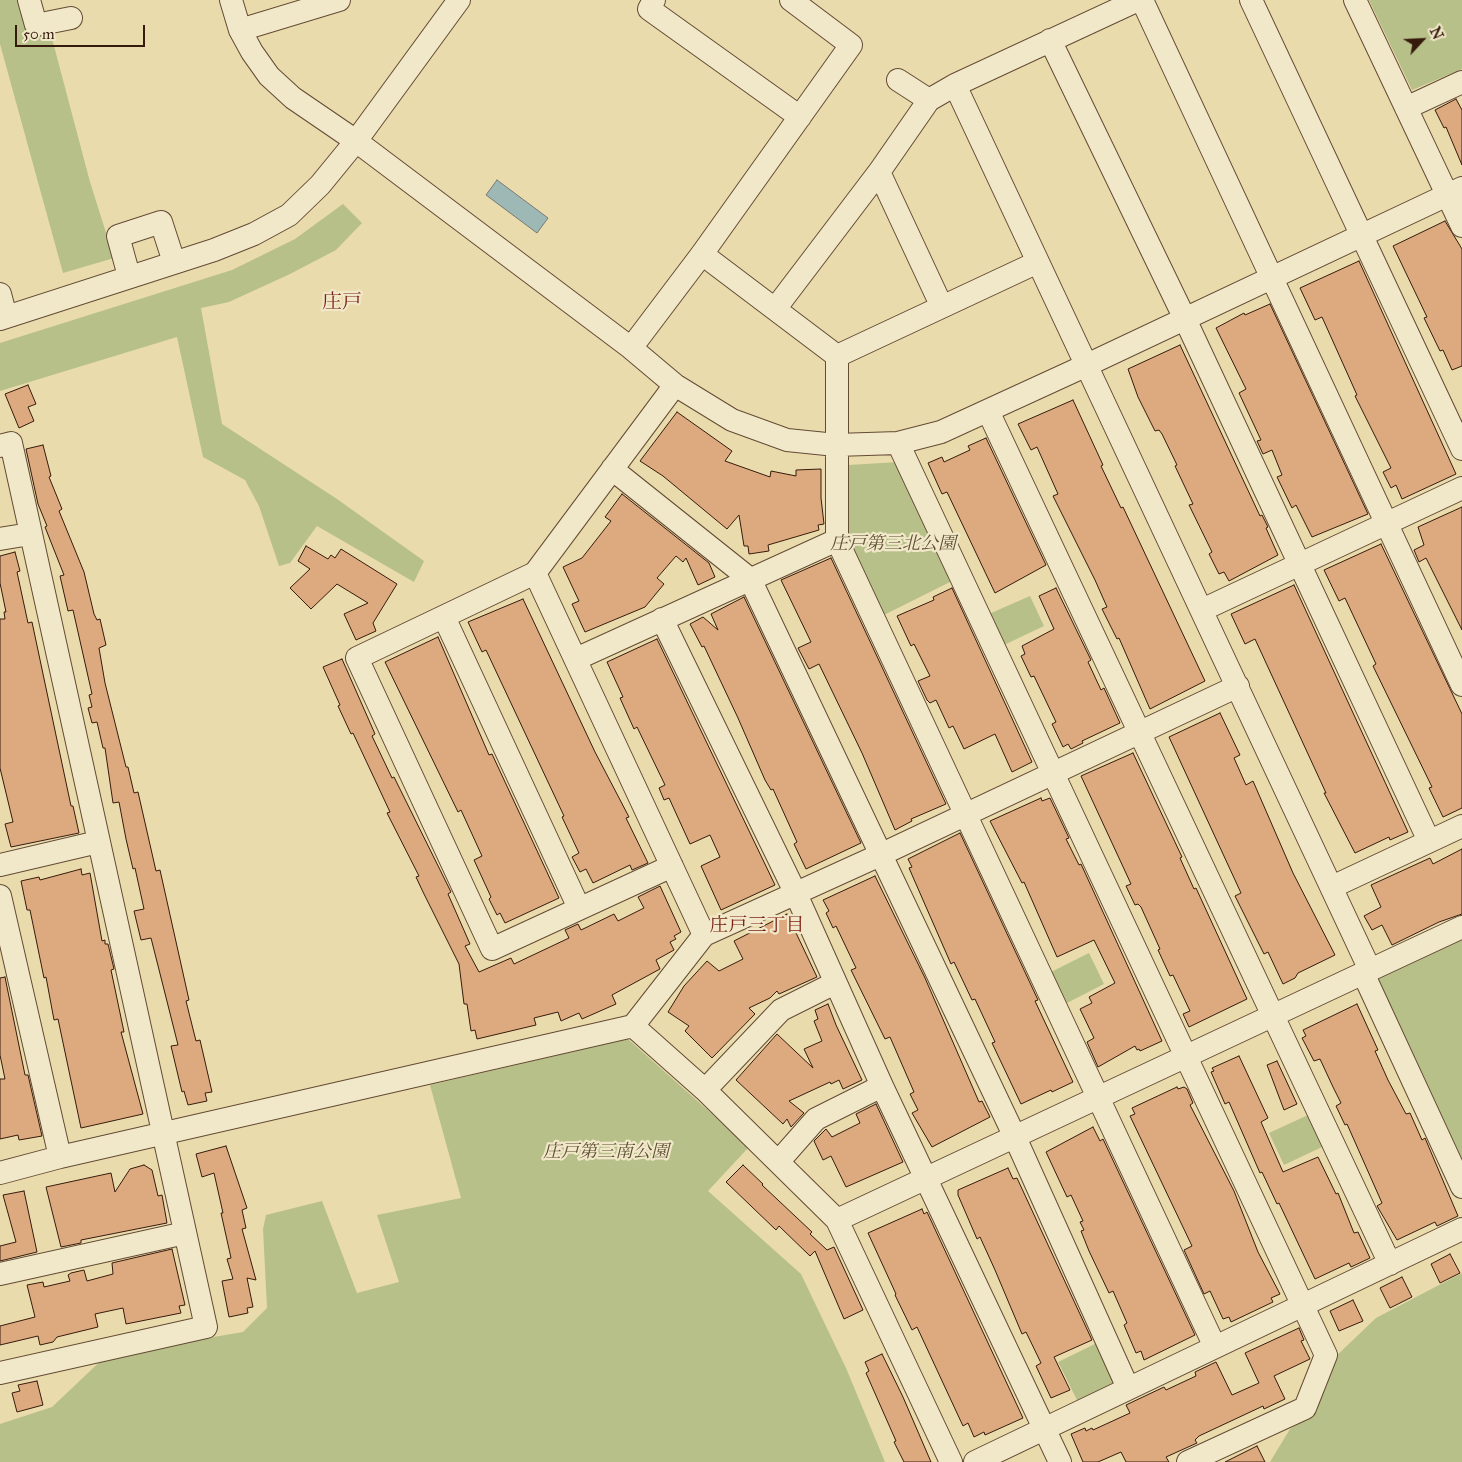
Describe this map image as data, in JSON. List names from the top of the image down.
{
  "districts": ["庄戸", "庄戸三丁目"],
  "parks": ["庄戸第三北公園", "庄戸第三南公園"],
  "scale_bar": "50 m",
  "north": "top right"
}
